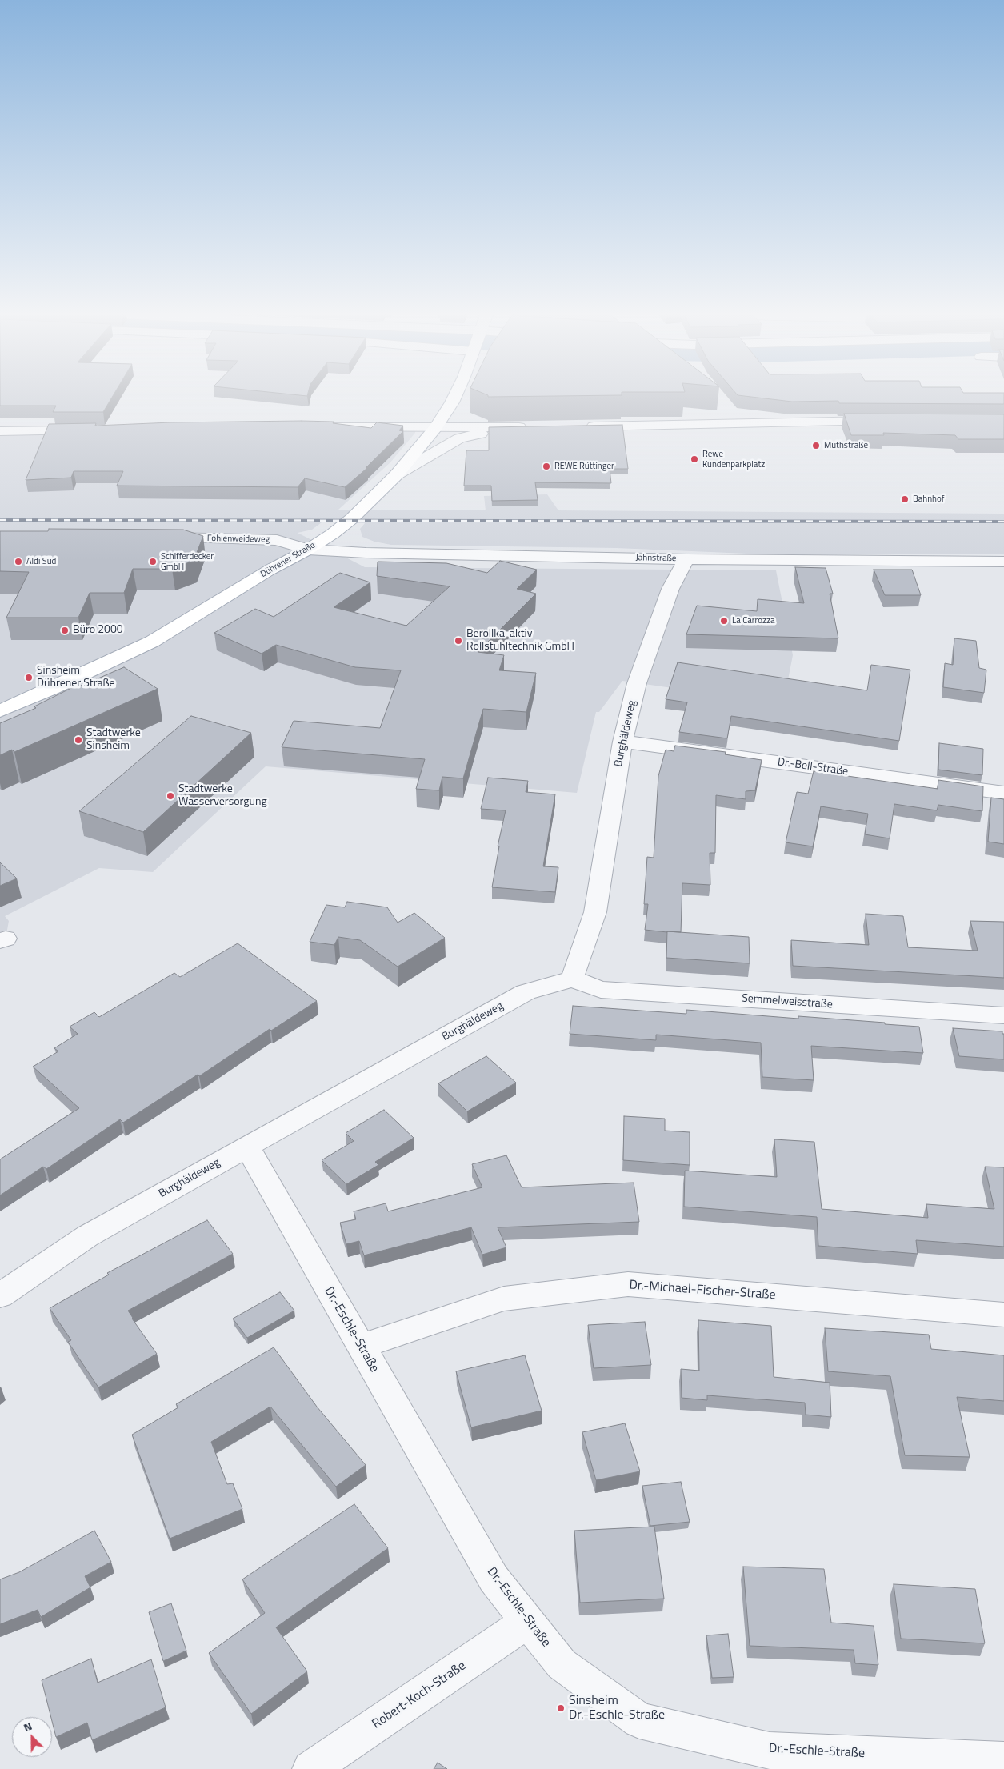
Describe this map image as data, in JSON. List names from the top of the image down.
{
  "streets": {
    "main road": ["Dührener Straße"],
    "street": [
      "Fohlenweideweg",
      "Jahnstraße",
      "Burghäldeweg",
      "Dr.-Bell-Straße",
      "Semmelweisstraße",
      "Dr.-Michael-Fischer-Straße",
      "Dr.-Eschle-Straße",
      "Robert-Koch-Straße"
    ]
  },
  "crossings": [
    ["Fohlenweideweg", "Jahnstraße"],
    ["Fohlenweideweg", "Dührener Straße"],
    ["Jahnstraße", "Dührener Straße"],
    ["Jahnstraße", "Burghäldeweg"],
    ["Burghäldeweg", "Dr.-Bell-Straße"],
    ["Burghäldeweg", "Semmelweisstraße"],
    ["Burghäldeweg", "Dr.-Eschle-Straße"],
    ["Dr.-Michael-Fischer-Straße", "Dr.-Eschle-Straße"],
    ["Dr.-Eschle-Straße", "Robert-Koch-Straße"]
  ],
  "places": [
    "Muthstraße",
    "Rewe Kundenparkplatz",
    "REWE Rüttinger",
    "Bahnhof",
    "Aldi Süd",
    "Schifferdecker GmbH",
    "La Carrozza",
    "Büro 2000",
    "Berollka-aktiv Rollstuhltechnik GmbH",
    "Sinsheim Dührener Straße",
    "Stadtwerke Sinsheim",
    "Stadtwerke Wasserversorgung",
    "Sinsheim Dr.-Eschle-Straße"
  ],
  "north": "top left"
}
